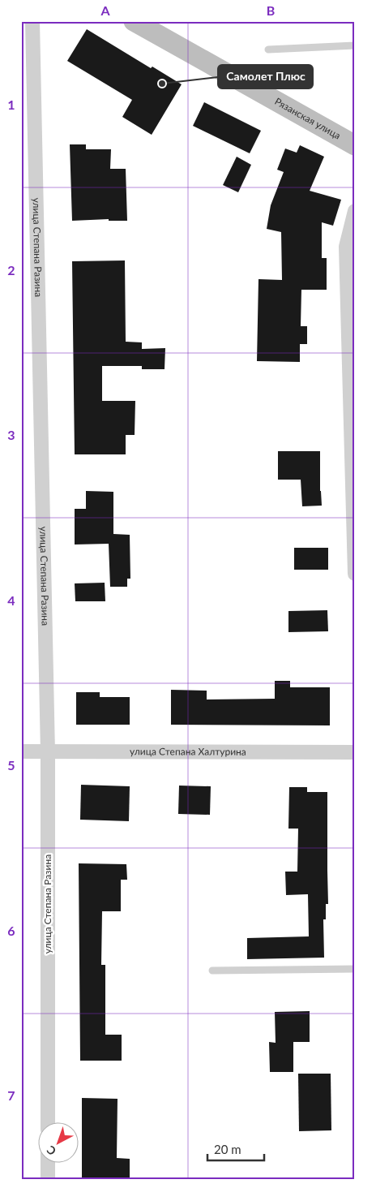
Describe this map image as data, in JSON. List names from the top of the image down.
{
  "streets": {
    "main road": ["Рязанская улица"],
    "street": ["улица Степана Разина", "улица Степана Халтурина"]
  },
  "crossings": [
    ["улица Степана Разина", "улица Степана Халтурина"]
  ],
  "places": ["Самолет Плюс"],
  "scale_bar": "20 m",
  "north": "bottom left",
  "grid": {
    "columns": ["A", "B"],
    "rows": [
      "1",
      "2",
      "3",
      "4",
      "5",
      "6",
      "7"
    ]
  }
}
